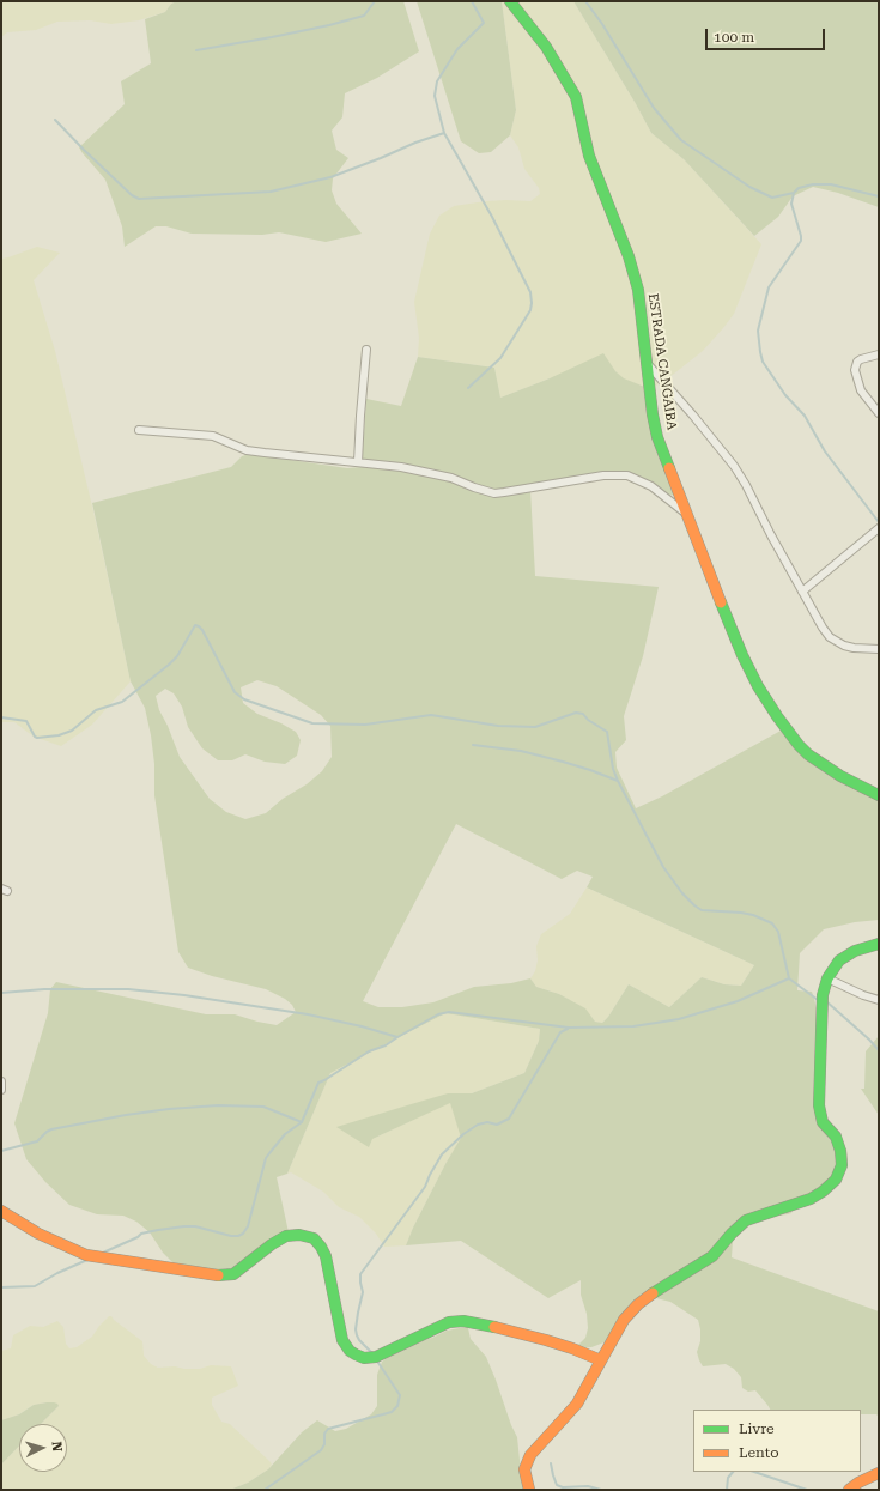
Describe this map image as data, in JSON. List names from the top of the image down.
{
  "streets": {
    "street": ["ESTRADA CANGAIBA"]
  },
  "legend": ["Livre", "Lento"],
  "scale_bar": "100 m",
  "north": "right"
}
